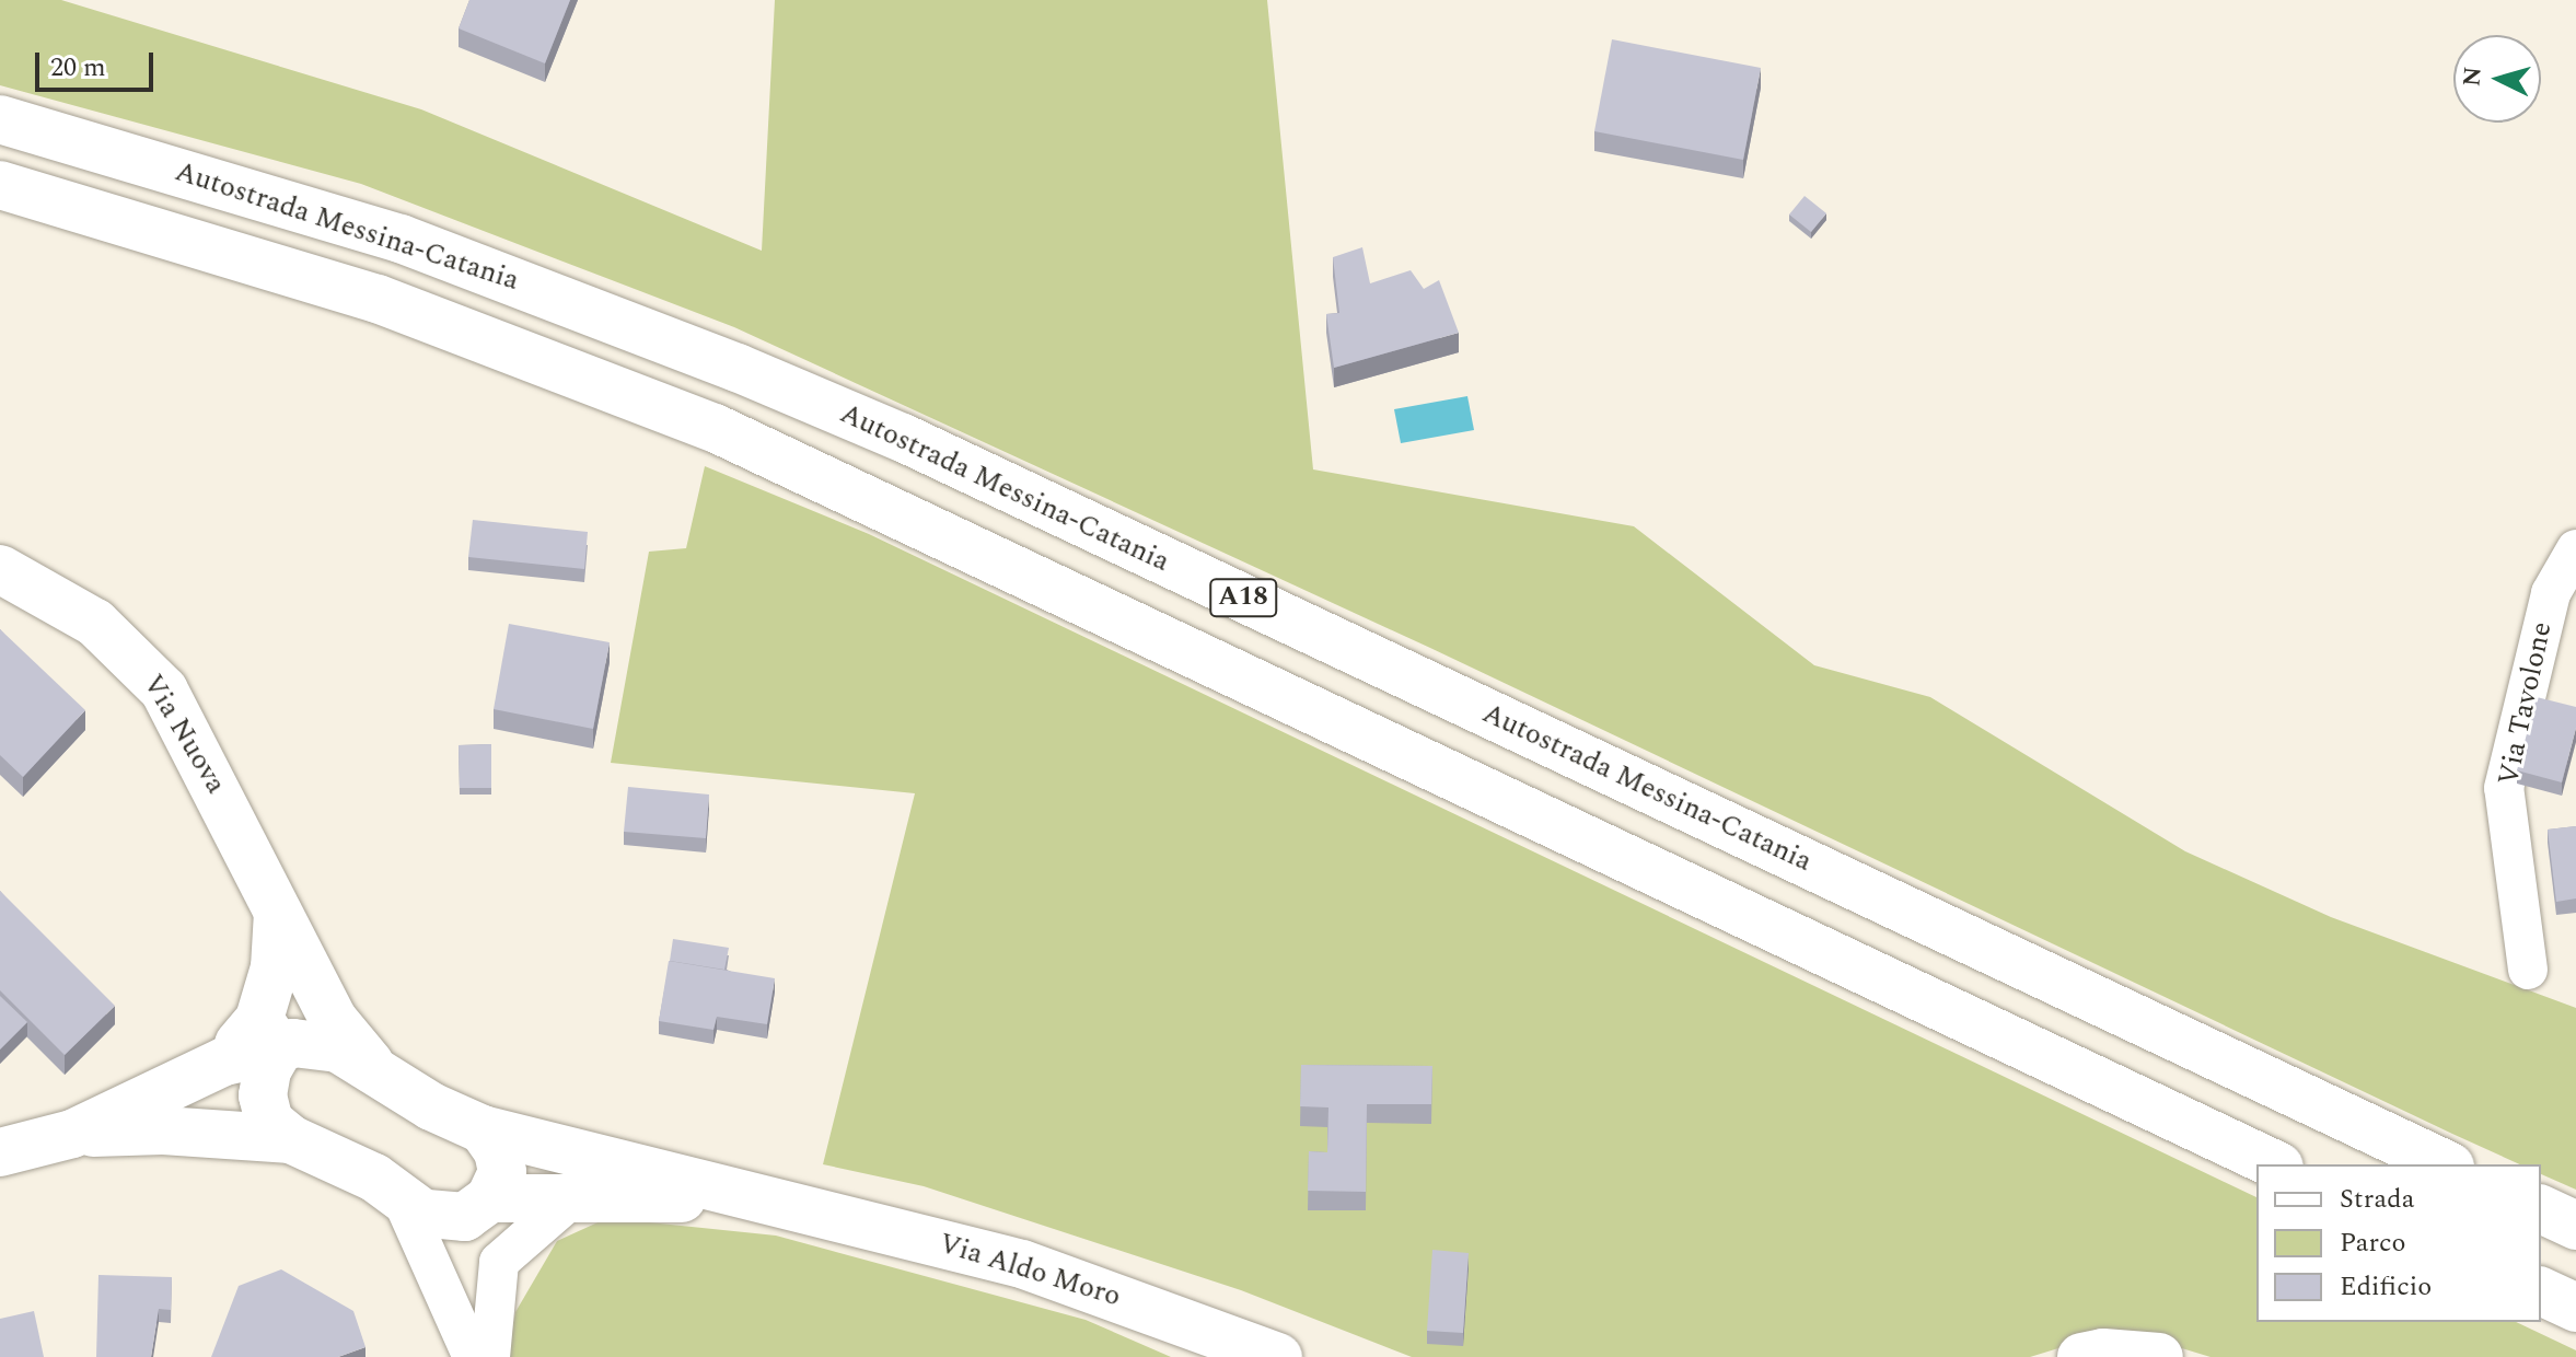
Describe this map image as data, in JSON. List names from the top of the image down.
{
  "streets": {
    "main road": [
      "Autostrada Messina-Catania",
      "A18",
      "Via Nuova",
      "Via Aldo Moro"
    ],
    "street": ["Via Tavolone"]
  },
  "legend": ["Strada", "Parco", "Edificio"],
  "scale_bar": "20 m",
  "north": "left"
}
